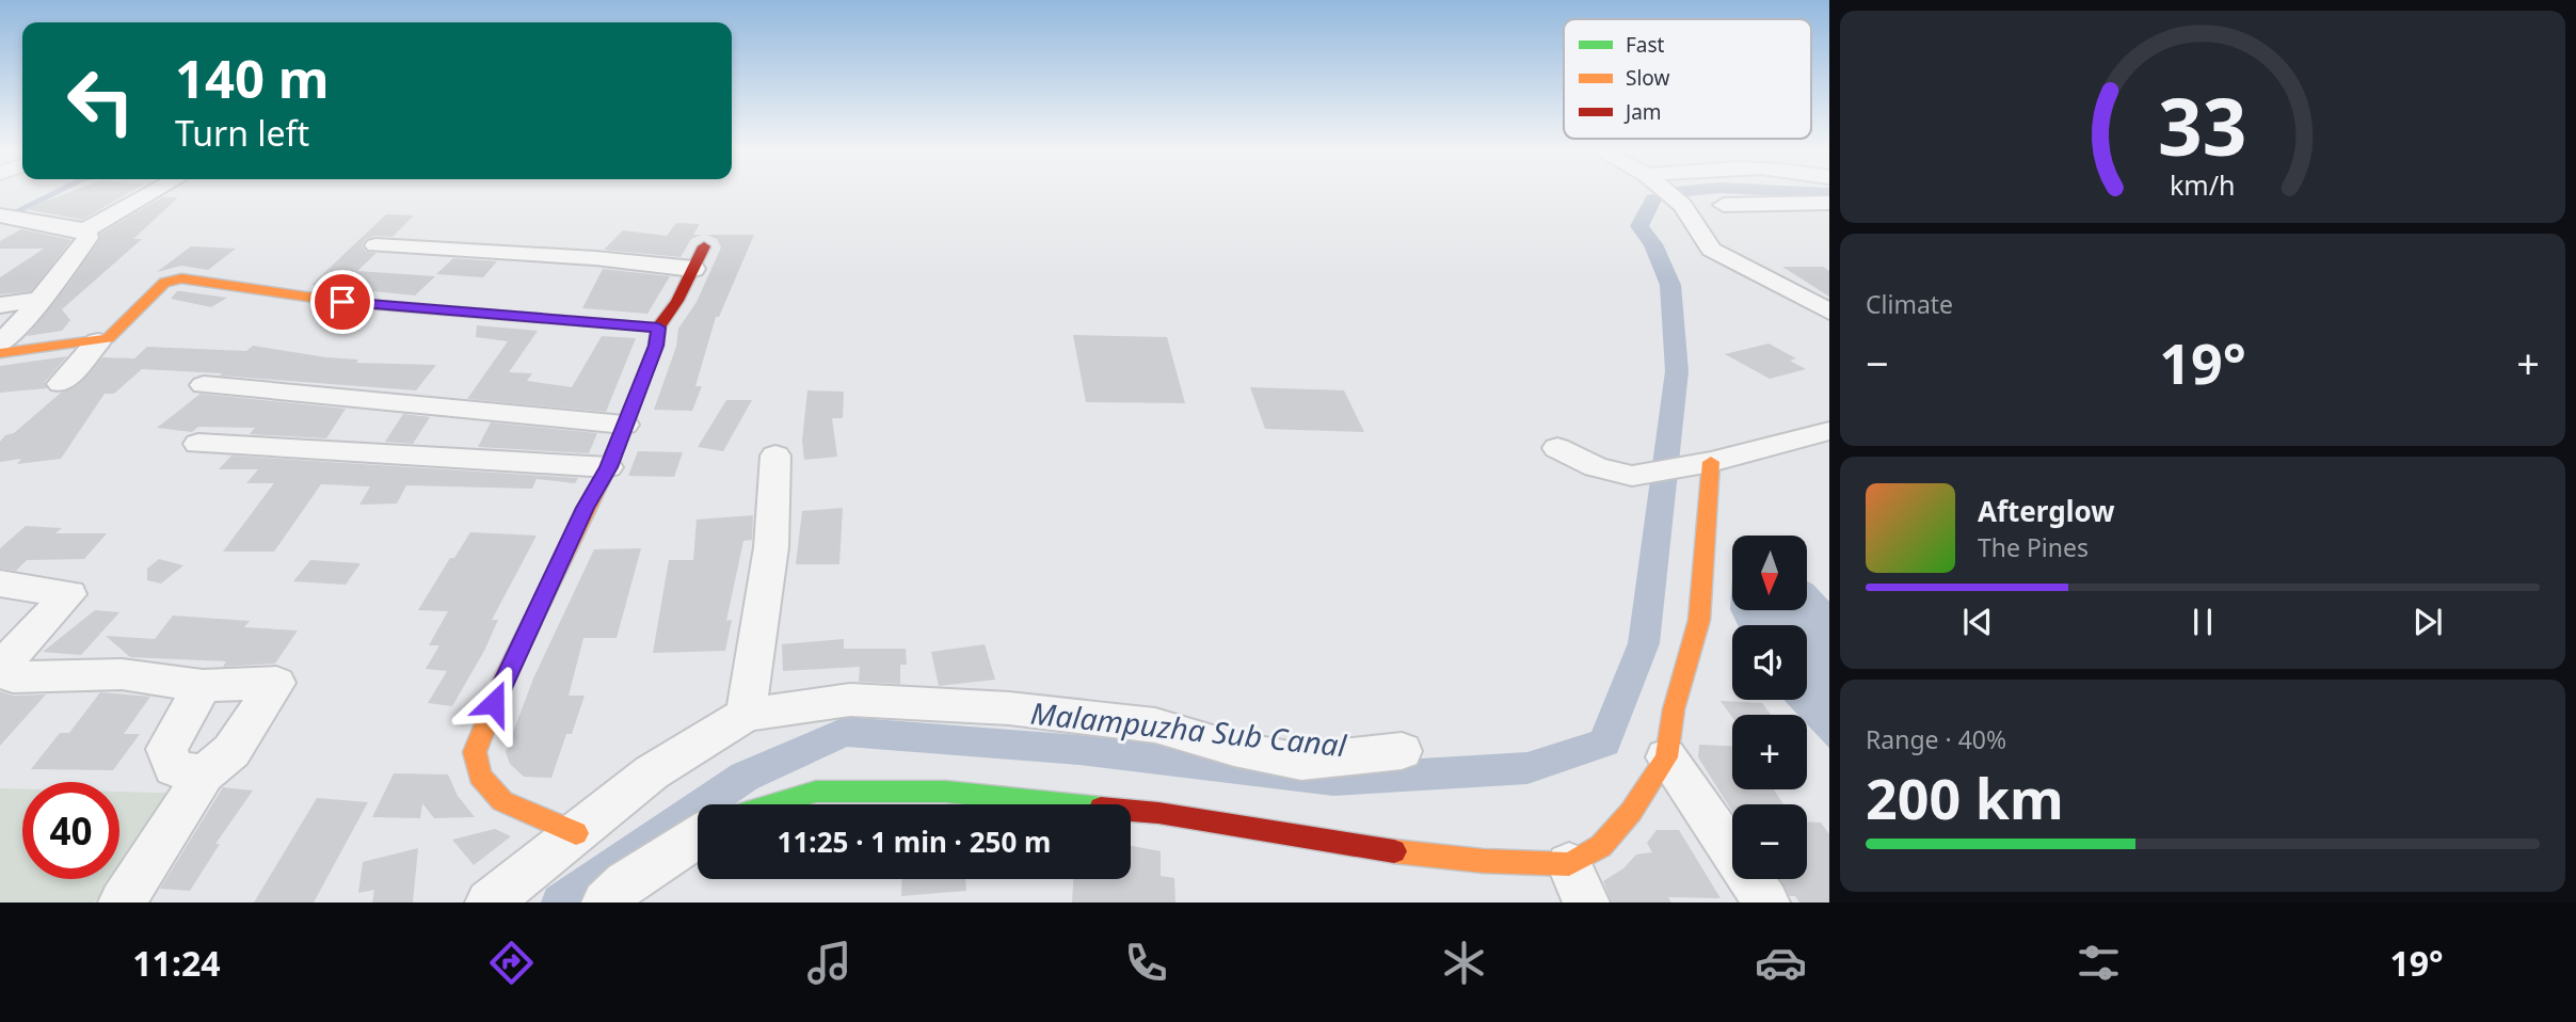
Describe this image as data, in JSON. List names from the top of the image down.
{
  "water": ["Malampuzha Sub Canal"],
  "legend": ["Fast", "Slow", "Jam"],
  "north": "bottom",
  "page": {
    "turn": ["140 m", "Turn left"],
    "tile": [
      "Climate",
      ["Range · 40%", "200 km"]
    ],
    "heat": ["−", "19°", "+"],
    "song": ["Afterglow", "The Pines"],
    "map_buttons": ["+", "−"],
    "limit": "40",
    "trip": "11:25 · 1 min · 250 m",
    "tabs": ["11:24", "19°"],
    "gauge": ["33", "km/h"]
  }
}
